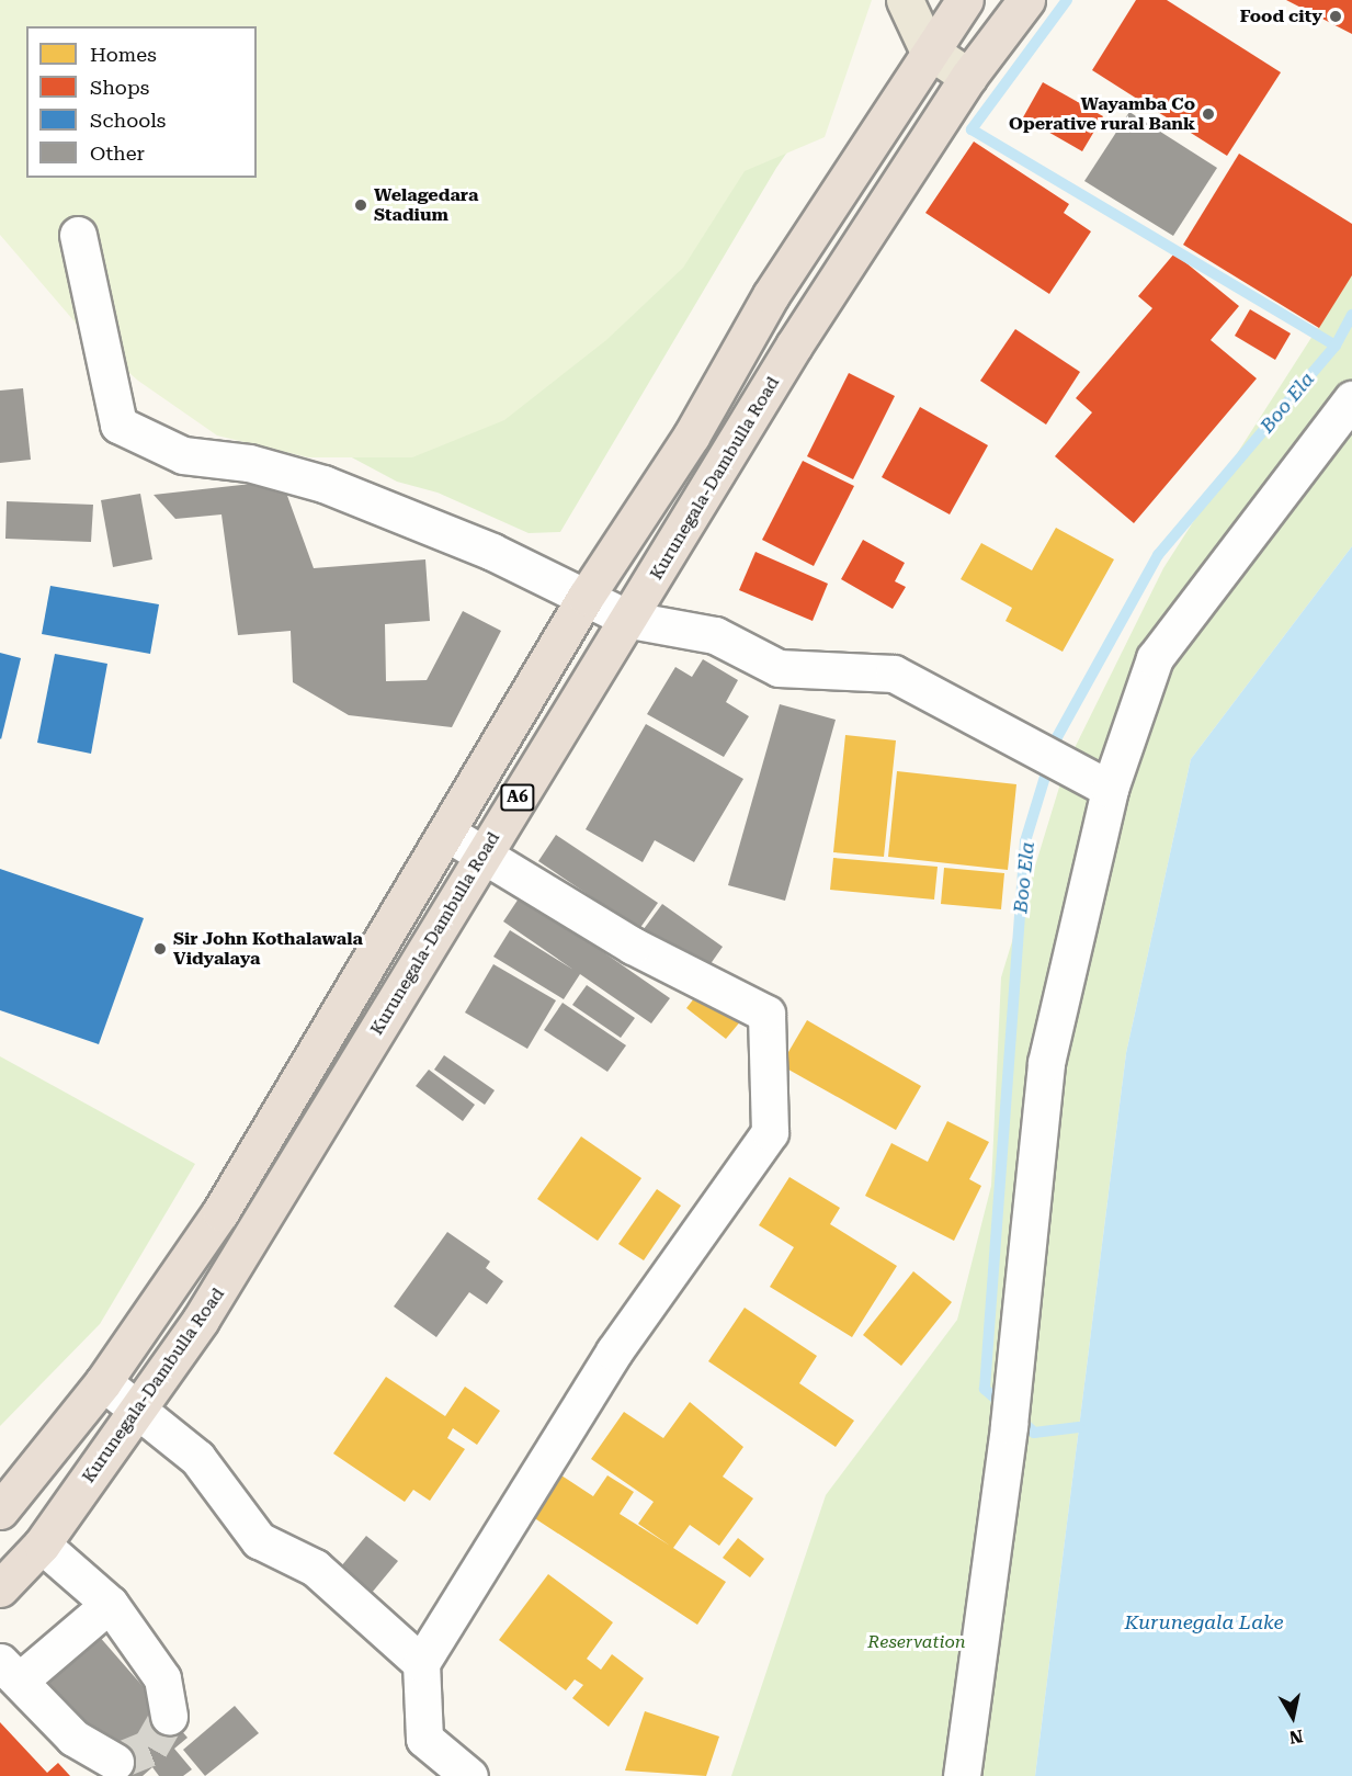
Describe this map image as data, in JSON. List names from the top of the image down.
{
  "streets": {
    "highway": ["Kurunegala-Dambulla Road", "A6"]
  },
  "water": ["Boo Ela", "Kurunegala Lake"],
  "parks": ["Reservation"],
  "places": [
    "Food city",
    "Wayamba Co Operative rural Bank",
    "Welagedara Stadium",
    "Sir John Kothalawala Vidyalaya"
  ],
  "legend": [
    "Homes",
    "Shops",
    "Schools",
    "Other"
  ],
  "north": "bottom"
}
